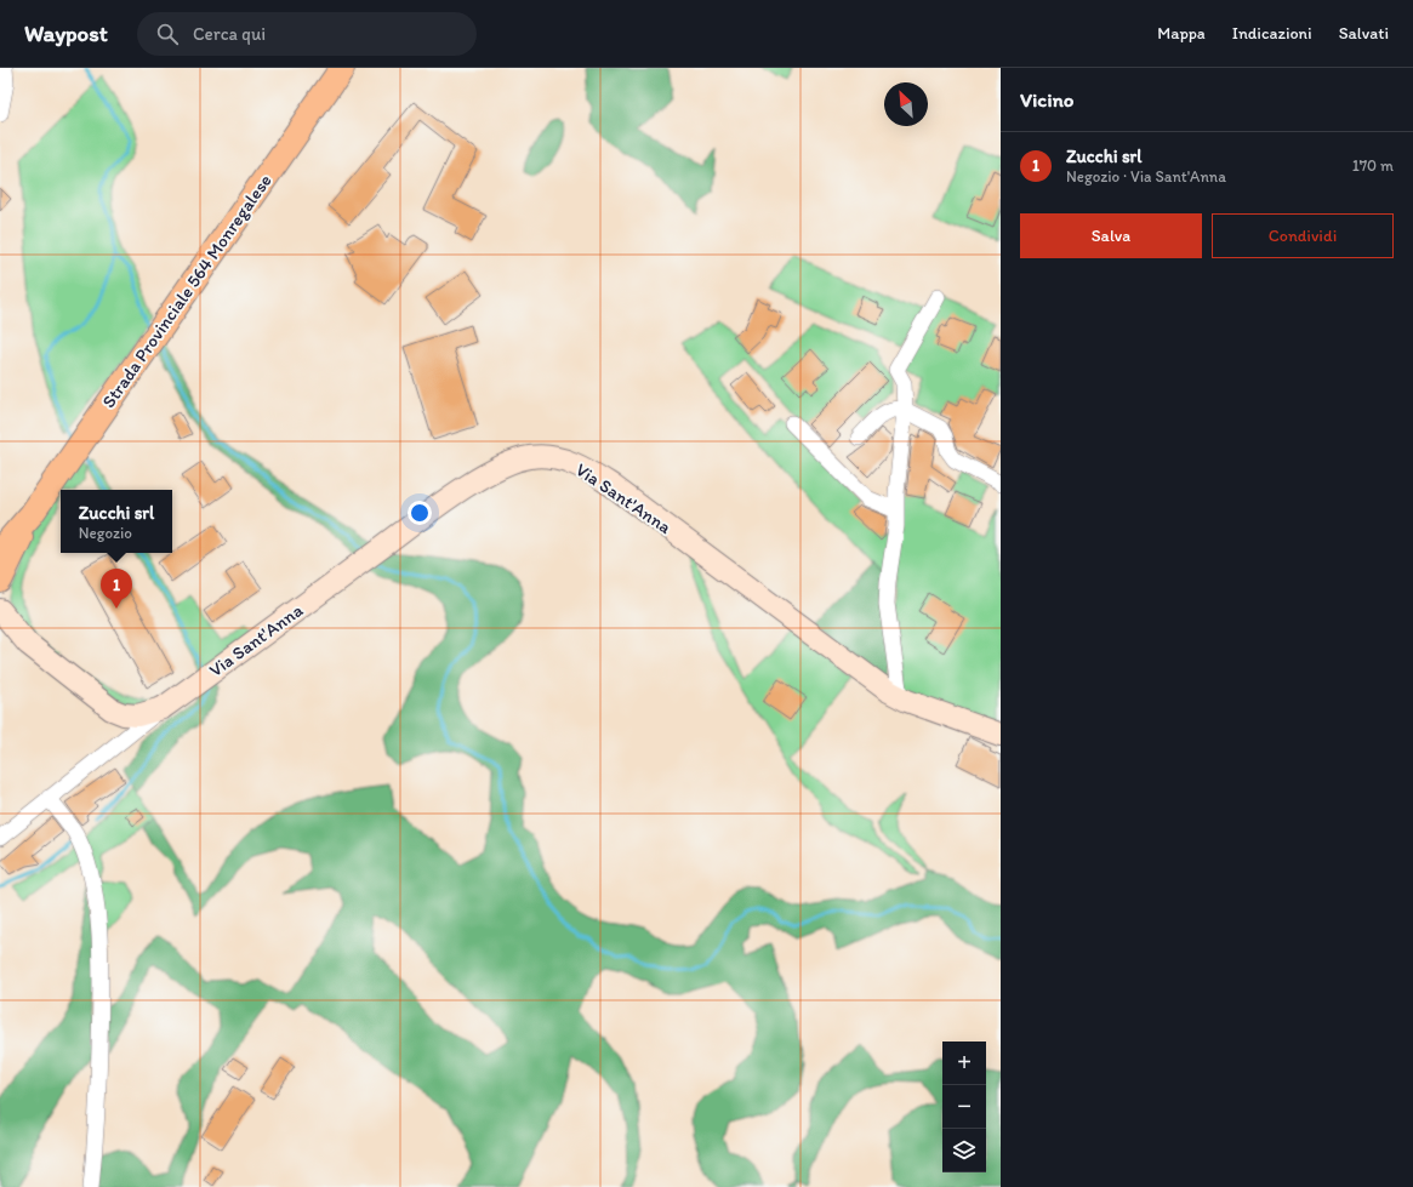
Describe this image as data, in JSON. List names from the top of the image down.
{
  "streets": {
    "main road": ["Strada Provinciale 564 Monregalese"],
    "street": ["Via Sant'Anna"]
  },
  "north": "top left",
  "page": {
    "header": "Waypost",
    "search": "Cerca qui",
    "nav": ["Mappa", "Indicazioni", "Salvati"],
    "heading": "Vicino",
    "list": [
      {
        "mark": "1",
        "name": "Zucchi srl",
        "note": "Negozio · Via Sant'Anna",
        "value": "170 m"
      }
    ],
    "buttons": ["Salva", "Condividi"],
    "popup": ["Zucchi srl", "Negozio"],
    "pins": "1",
    "map_buttons": ["+", "−"]
  }
}
